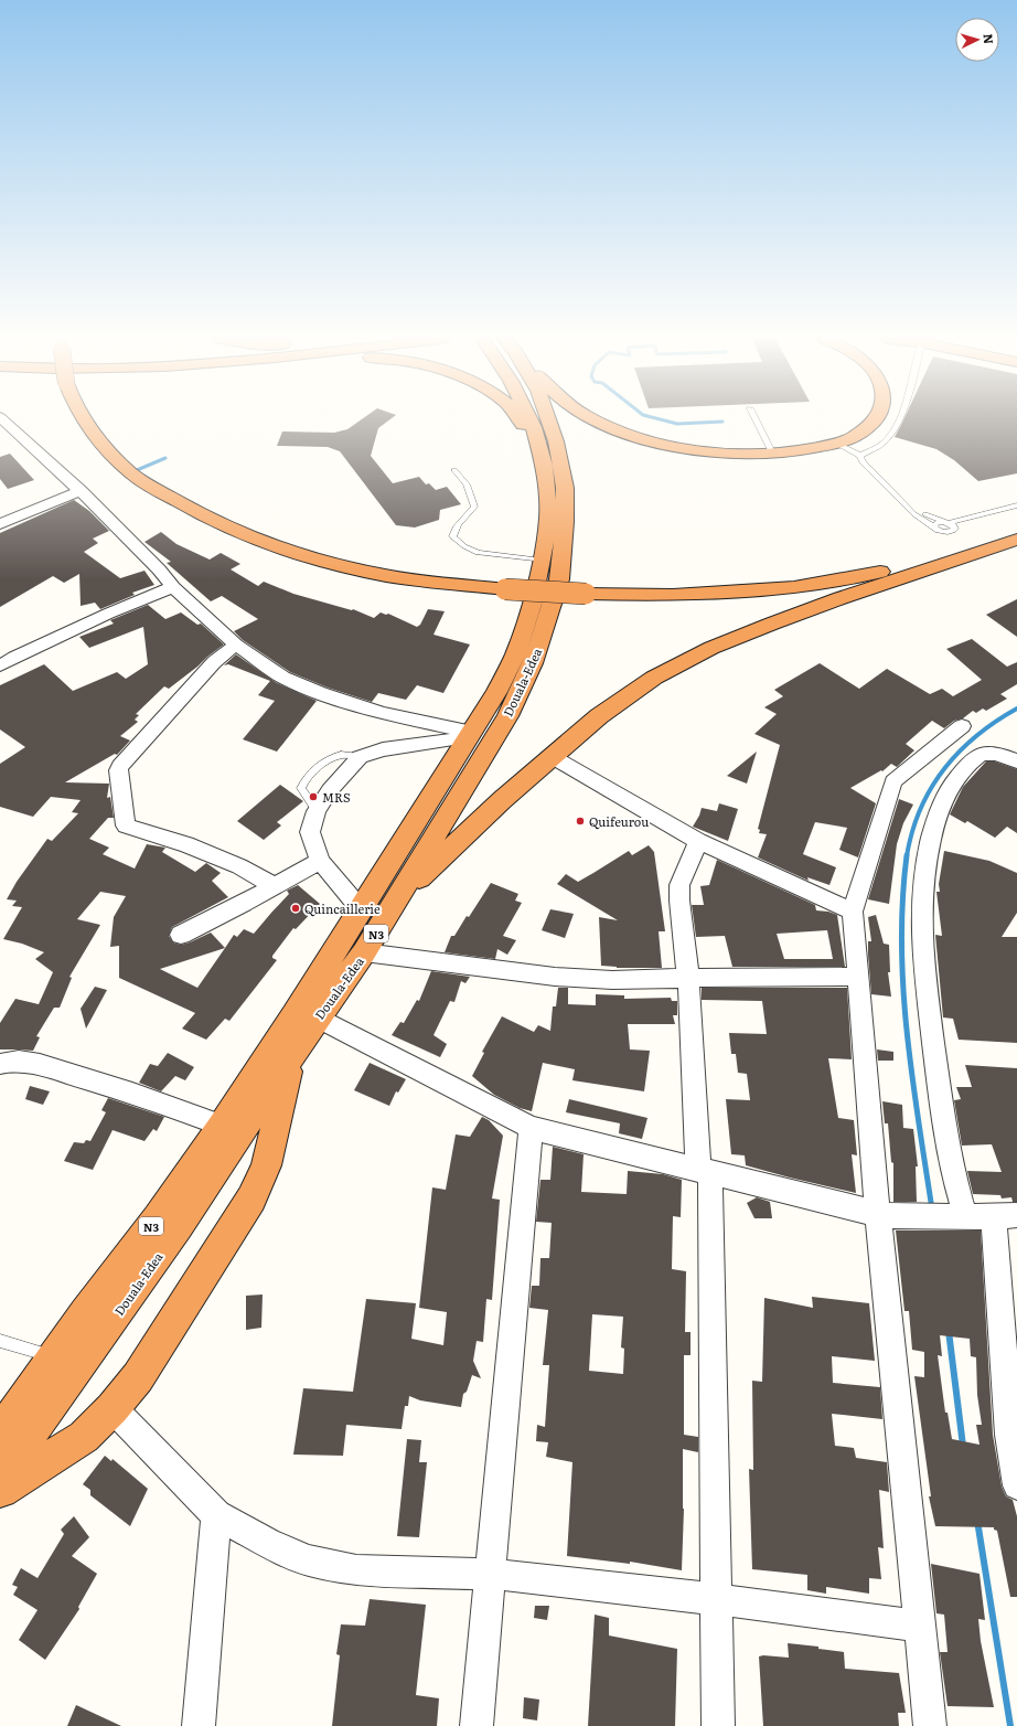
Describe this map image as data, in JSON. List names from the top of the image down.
{
  "streets": {
    "highway": ["Douala-Edea", "N3"]
  },
  "places": ["MRS", "Quifeurou", "Quincaillerie"],
  "north": "right"
}
